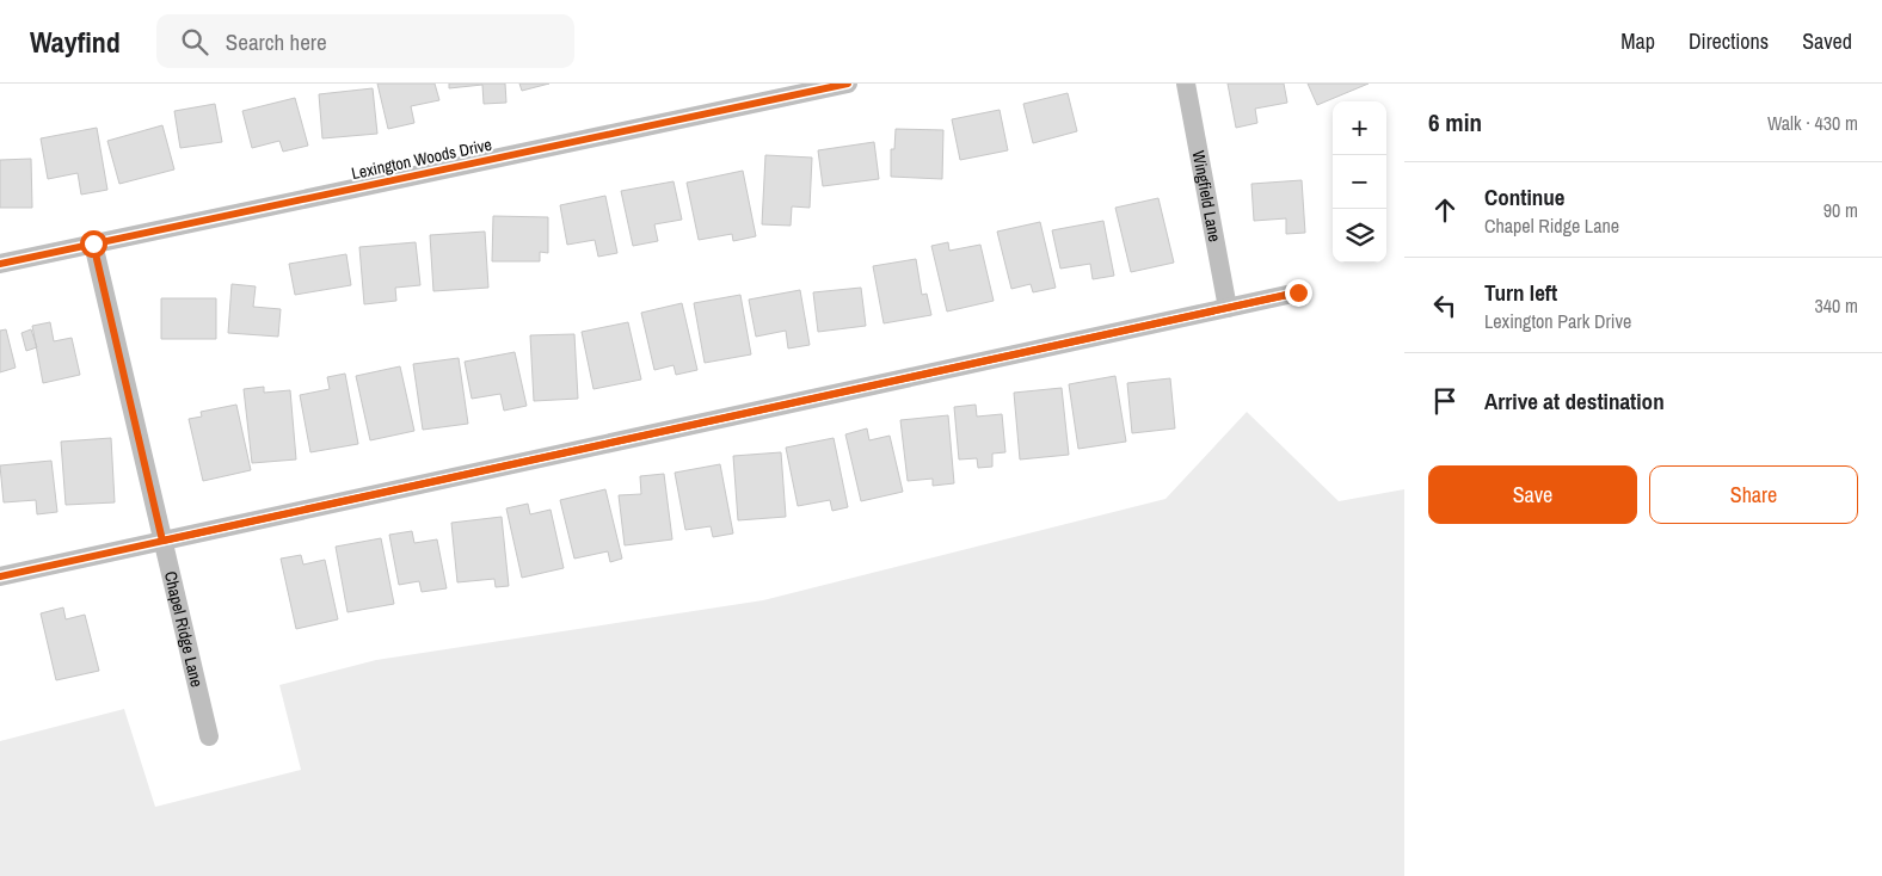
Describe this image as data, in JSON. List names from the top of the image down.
{
  "streets": {
    "street": ["Lexington Woods Drive", "Wingfield Lane", "Chapel Ridge Lane"]
  },
  "crossings": [
    ["Lexington Woods Drive", "Chapel Ridge Lane"]
  ],
  "page": {
    "header": "Wayfind",
    "search": "Search here",
    "nav": ["Map", "Directions", "Saved"],
    "heading": ["6 min", "Walk · 430 m"],
    "map_buttons": ["+", "−"],
    "list": [
      ["Continue", "Chapel Ridge Lane", "90 m"],
      ["Turn left", "Lexington Park Drive", "340 m"],
      "Arrive at destination"
    ],
    "buttons": ["Save", "Share"]
  }
}
